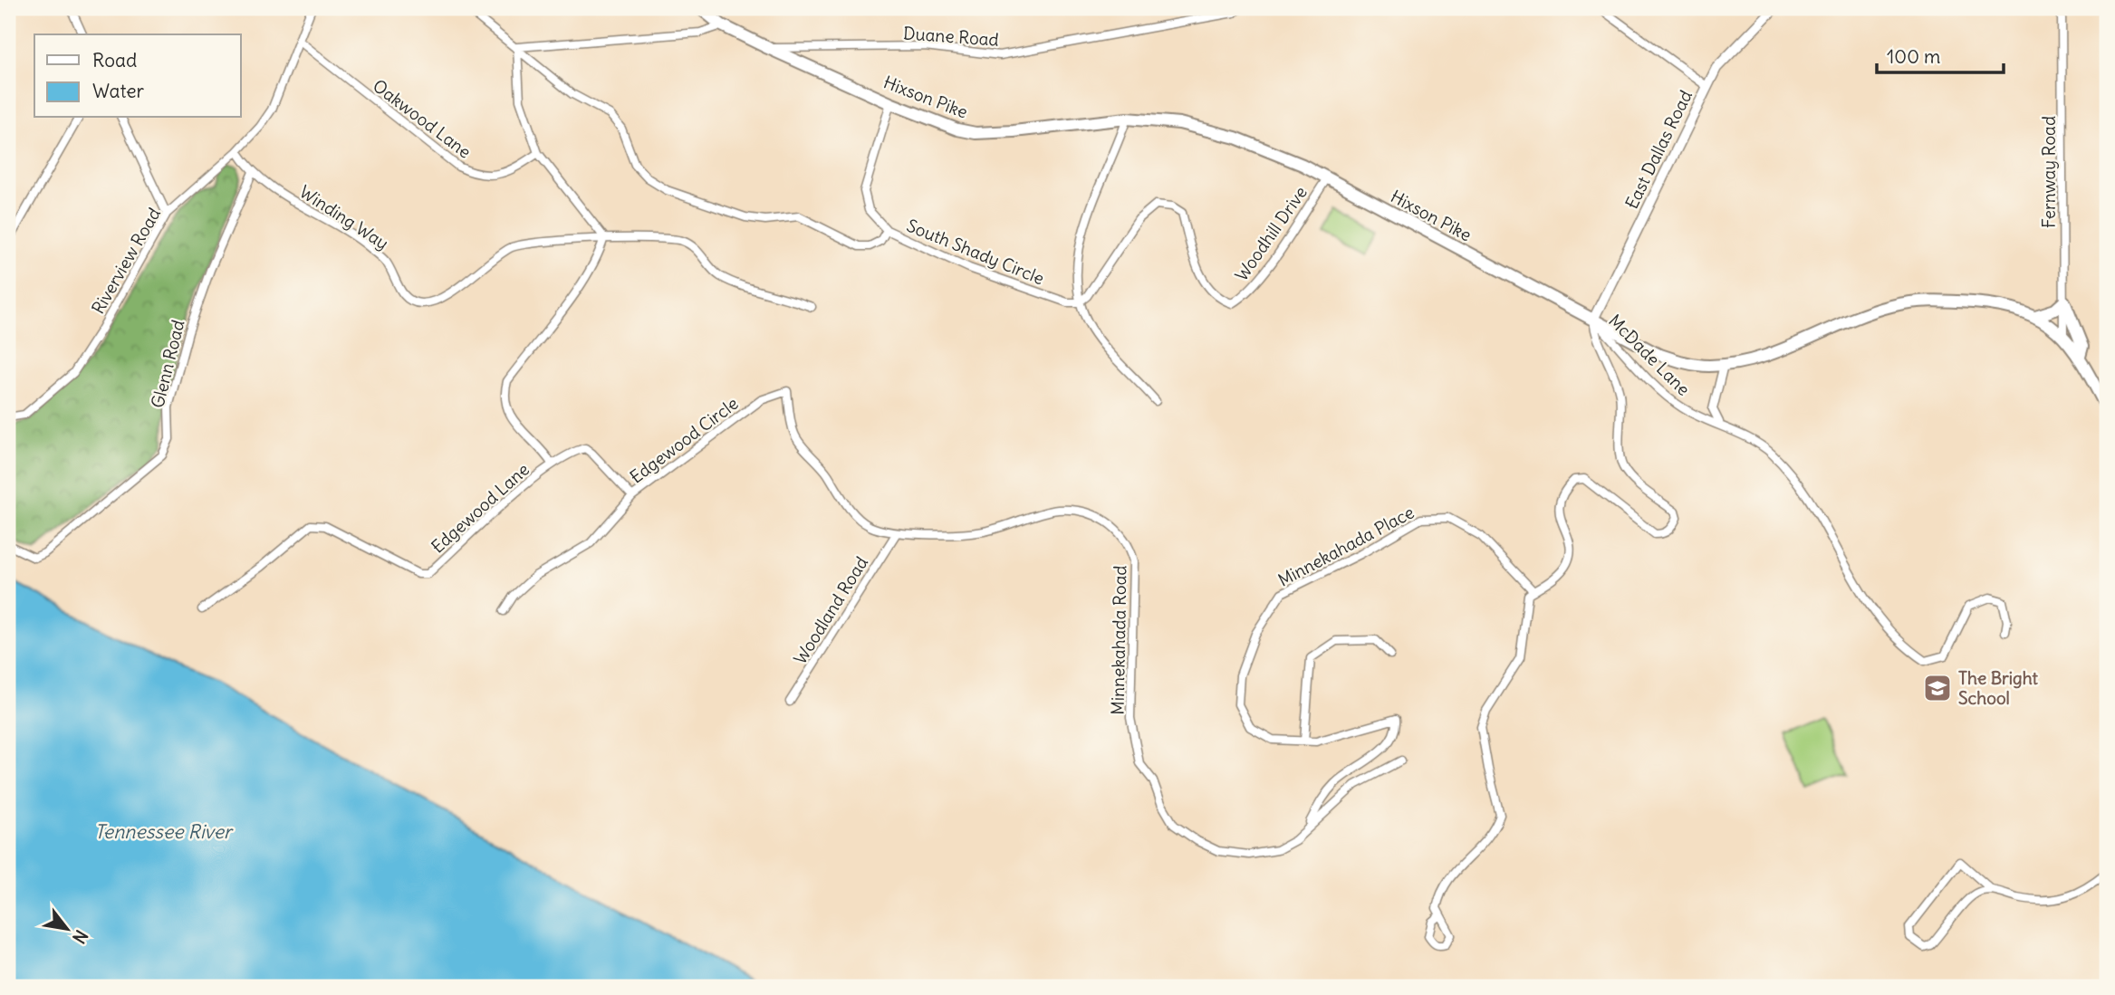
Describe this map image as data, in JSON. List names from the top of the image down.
{
  "streets": {
    "main road": ["Hixson Pike"],
    "street": [
      "Duane Road",
      "Oakwood Lane",
      "East Dallas Road",
      "Fernway Road",
      "Winding Way",
      "Woodhill Drive",
      "South Shady Circle",
      "Riverview Road",
      "McDade Lane",
      "Glenn Road",
      "Edgewood Circle",
      "Edgewood Lane",
      "Minnekahada Place",
      "Woodland Road",
      "Minnekahada Road"
    ]
  },
  "crossings": [
    ["Duane Road", "Hixson Pike"],
    ["Hixson Pike", "East Dallas Road"],
    ["Hixson Pike", "Fernway Road"],
    ["Hixson Pike", "Woodhill Drive"],
    ["Hixson Pike", "South Shady Circle"],
    ["Hixson Pike", "McDade Lane"],
    ["Oakwood Lane", "Riverview Road"],
    ["East Dallas Road", "McDade Lane"],
    ["Winding Way", "Riverview Road"],
    ["Winding Way", "Glenn Road"],
    ["Woodhill Drive", "South Shady Circle"],
    ["Edgewood Circle", "Edgewood Lane"],
    ["Edgewood Circle", "Minnekahada Road"],
    ["Minnekahada Place", "Minnekahada Road"],
    ["Woodland Road", "Minnekahada Road"]
  ],
  "water": ["Tennessee River"],
  "places": {
    "school or university": ["The Bright School"]
  },
  "legend": ["Road", "Water"],
  "scale_bar": "100 m",
  "north": "bottom right"
}
